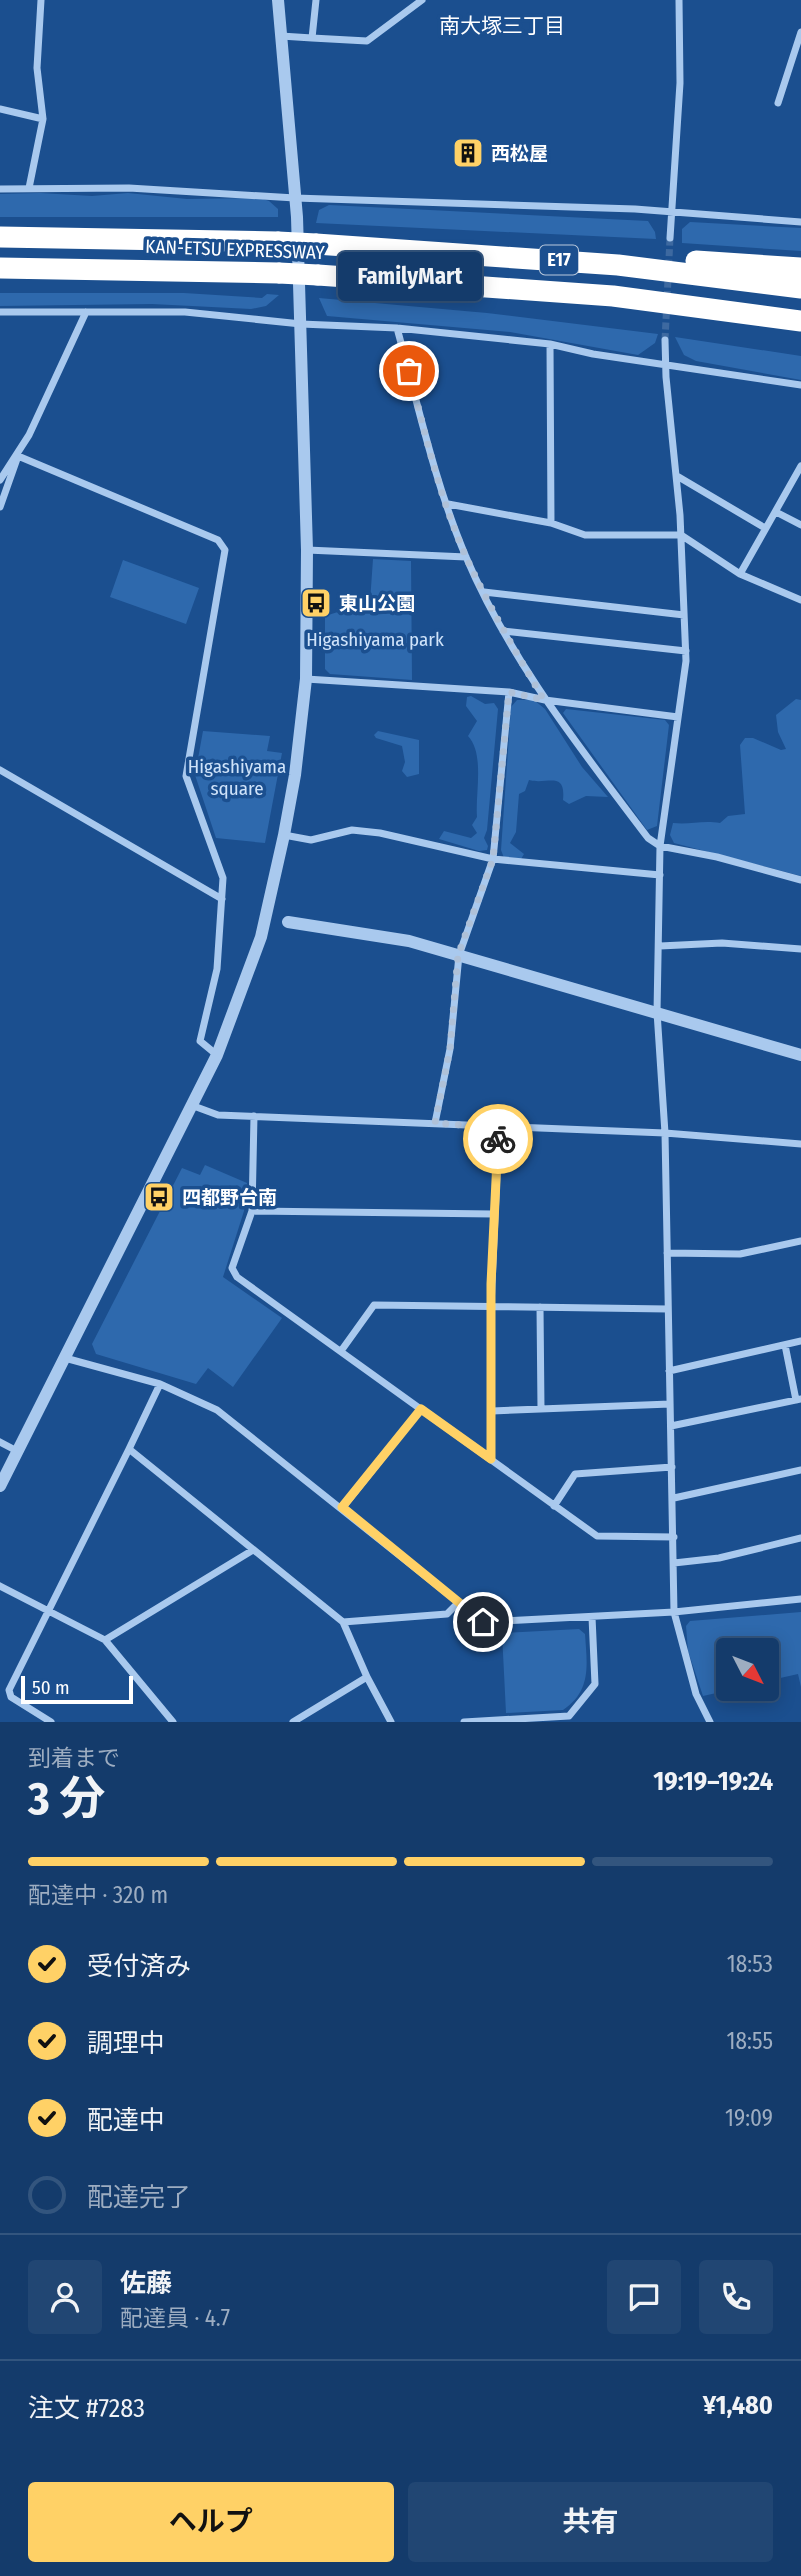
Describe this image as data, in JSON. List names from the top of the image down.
{
  "streets": {
    "highway": ["KAN-ETSU EXPRESSWAY", "E17"]
  },
  "districts": ["南大塚三丁目"],
  "parks": ["Higashiyama park", "Higashiyama square"],
  "places": {
    "building": ["西松屋"],
    "other": ["FamilyMart"],
    "bus stop": ["東山公園", "四都野台南"]
  },
  "scale_bar": "50 m",
  "north": "bottom right",
  "page": {
    "bubble": "FamilyMart",
    "scale": "50 m",
    "heading": ["3 分", "到着まで", "19:19–19:24"],
    "panel": [
      "佐藤",
      "配達員 · 4.7",
      "注文 #7283",
      "¥1,480"
    ],
    "bar": "配達中 · 320 m",
    "list": [
      ["受付済み", "18:53"],
      ["調理中", "18:55"],
      ["配達中", "19:09"],
      "配達完了"
    ],
    "buttons": ["ヘルプ", "共有"]
  }
}
